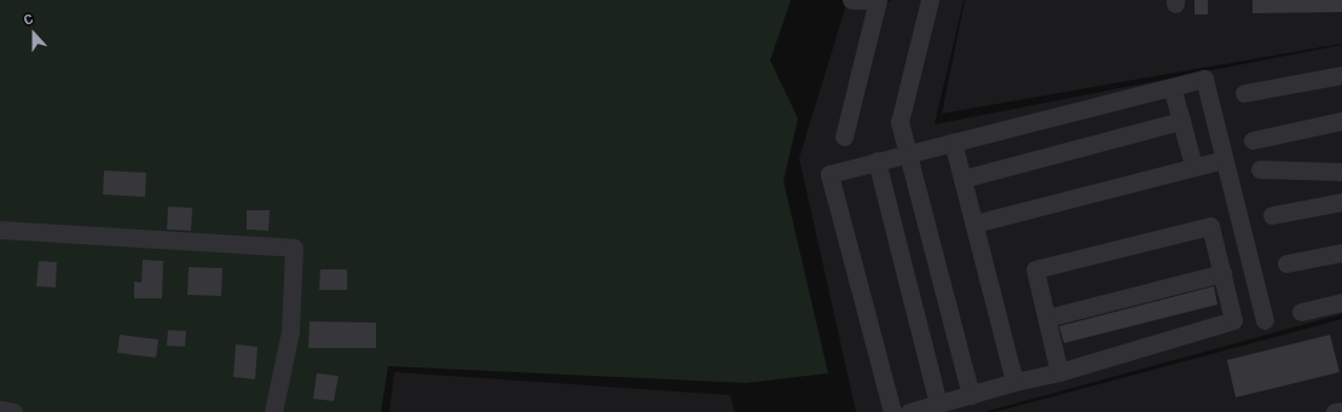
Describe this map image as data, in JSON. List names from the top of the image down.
{
  "north": "top"
}
